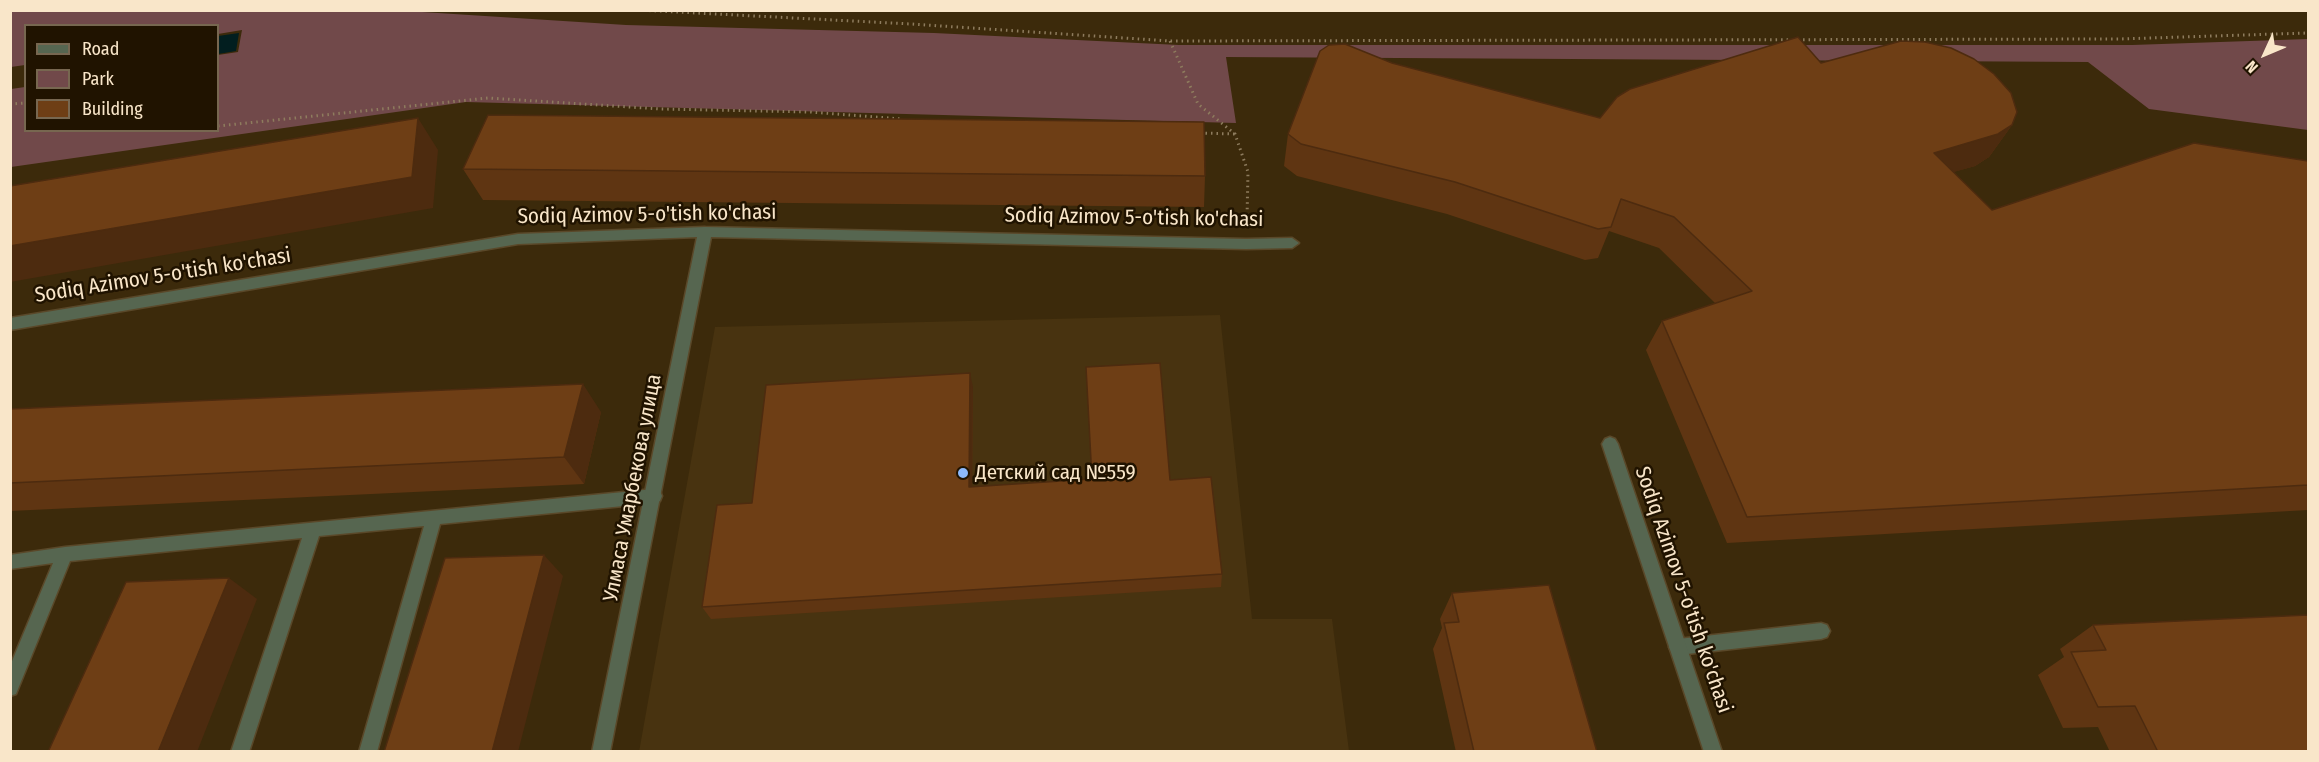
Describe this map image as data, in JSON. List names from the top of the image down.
{
  "streets": {
    "street": ["Sodiq Azimov 5-o'tish ko'chasi", "Улмаса Умарбекова улица"]
  },
  "crossings": [
    ["Sodiq Azimov 5-o'tish ko'chasi", "Улмаса Умарбекова улица"]
  ],
  "places": ["Детский сад №559"],
  "legend": ["Road", "Park", "Building"],
  "north": "bottom left"
}
